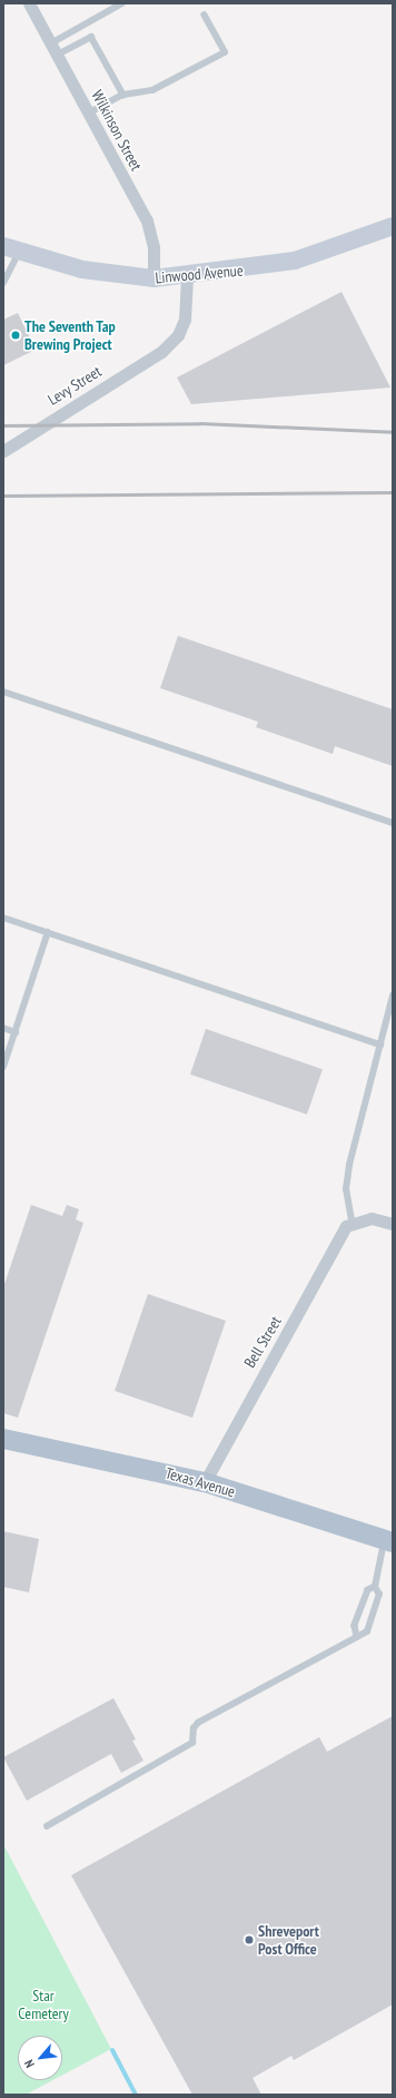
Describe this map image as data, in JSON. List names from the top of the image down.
{
  "streets": {
    "main road": ["Linwood Avenue", "Texas Avenue"],
    "street": ["Wilkinson Street", "Levy Street", "Bell Street"]
  },
  "crossings": [
    ["Wilkinson Street", "Linwood Avenue"],
    ["Linwood Avenue", "Levy Street"],
    ["Bell Street", "Texas Avenue"]
  ],
  "parks": ["Star Cemetery"],
  "places": ["The Seventh Tap Brewing Project", "Shreveport Post Office"],
  "north": "bottom left"
}
